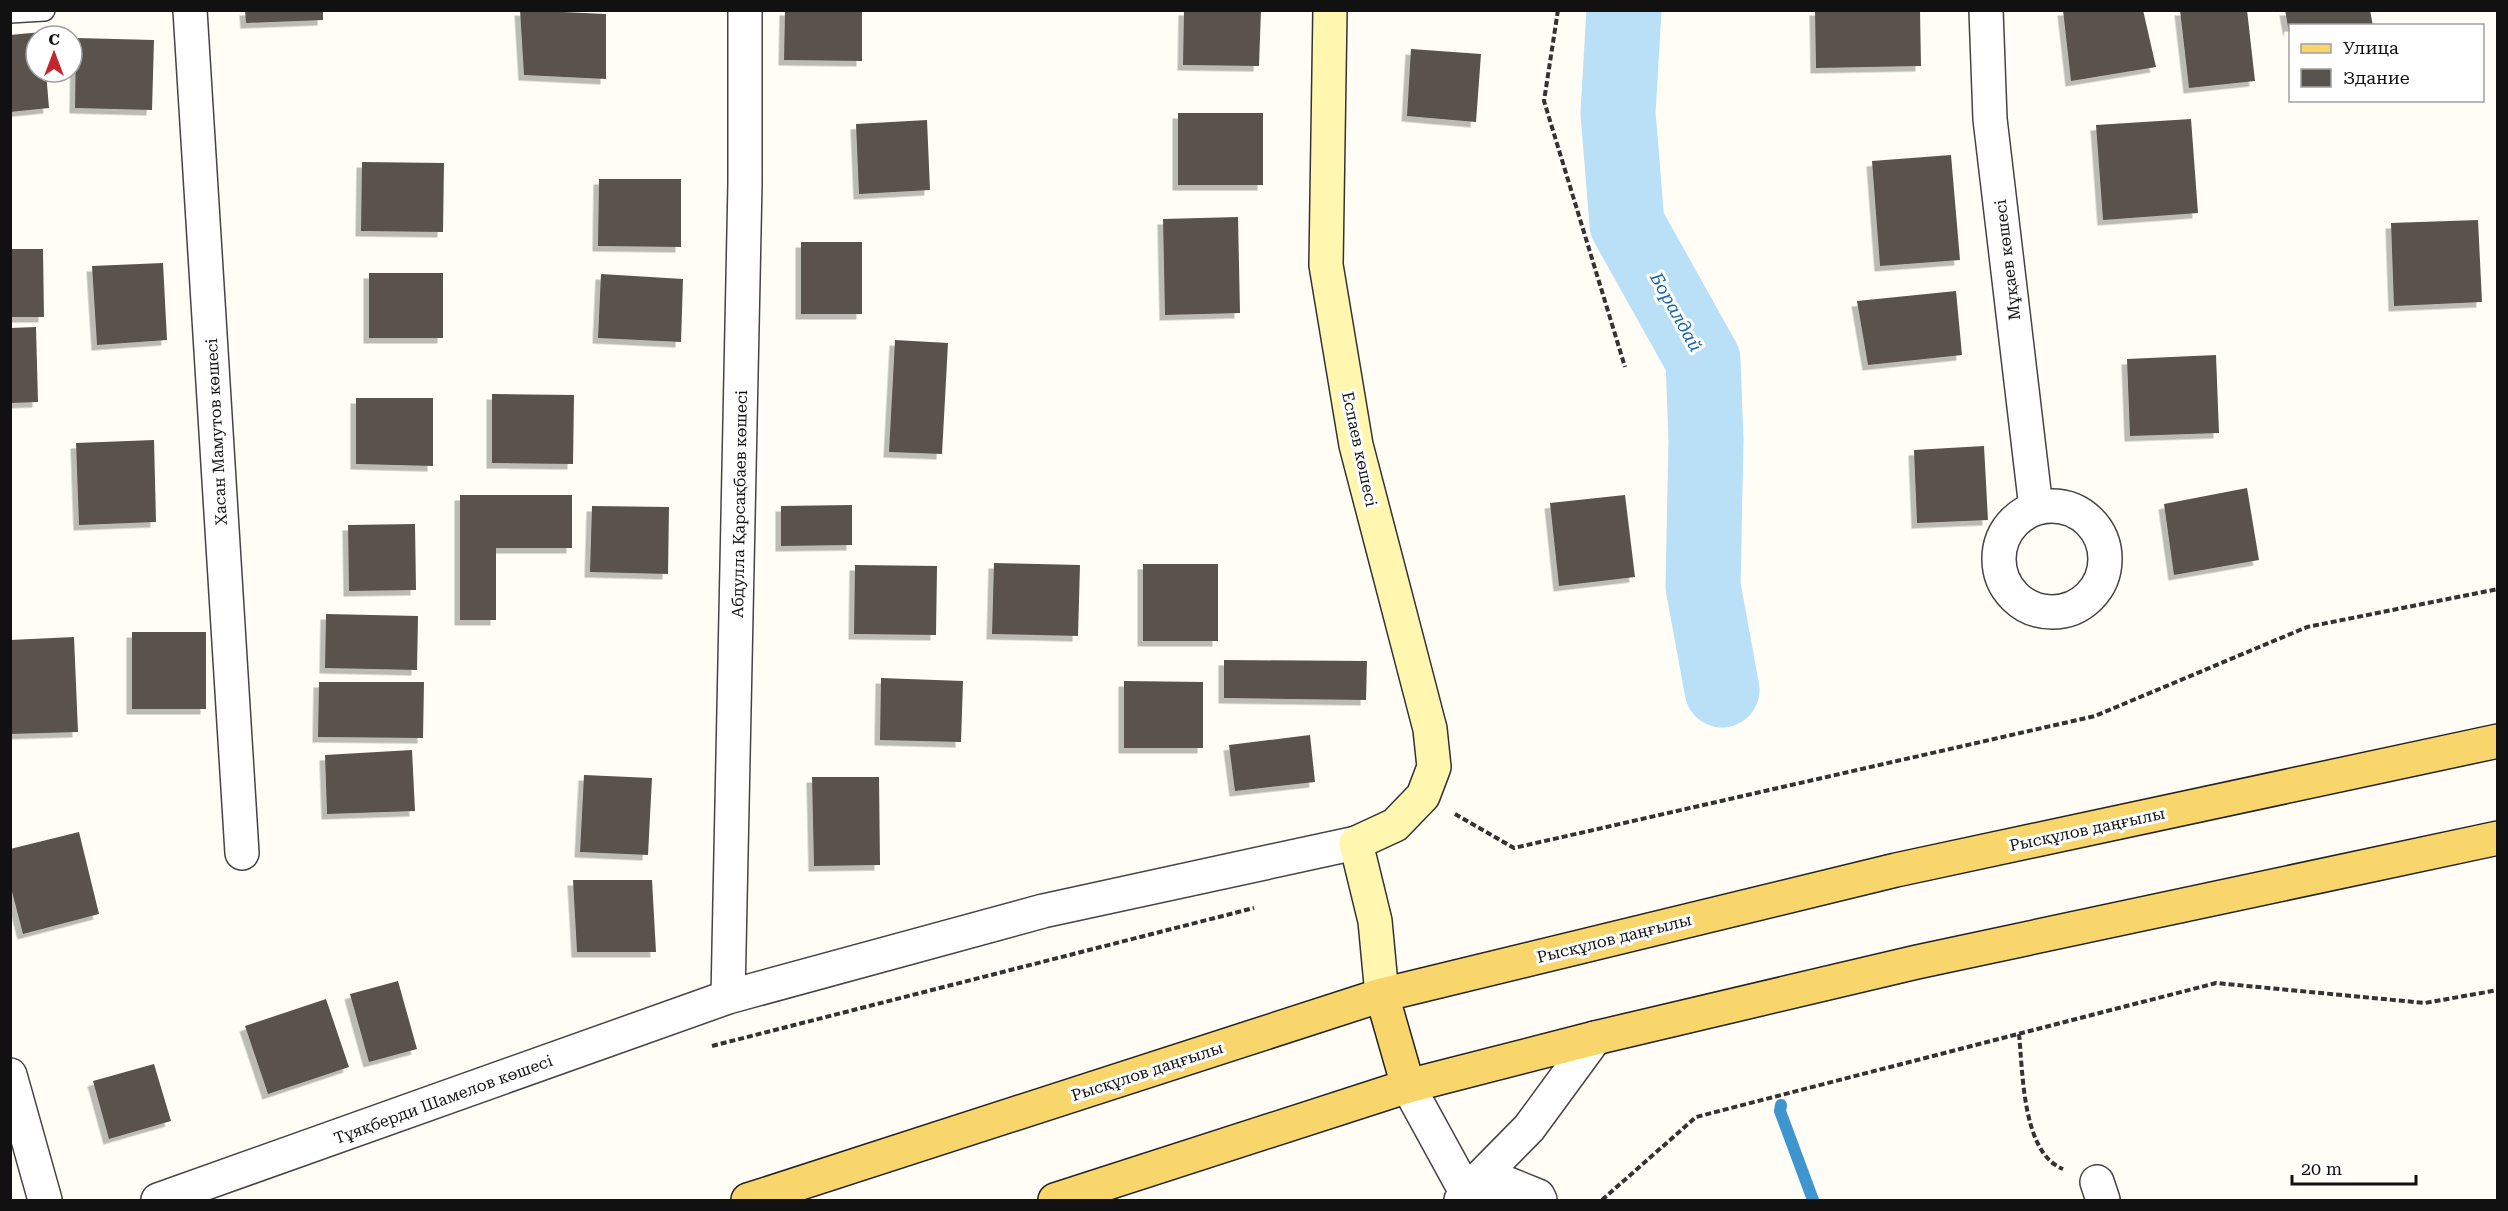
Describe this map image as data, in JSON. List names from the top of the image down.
{
  "streets": {
    "main road": ["Рысқұлов даңғылы"],
    "street": [
      "Мұқаев көшесі",
      "Хасан Мамутов көшесі",
      "Еспаев көшесі",
      "Абдулла Қарсақбаев көшесі",
      "Тұяқберди Шамелов көшесі"
    ]
  },
  "crossings": [
    ["Еспаев көшесі", "Тұяқберди Шамелов көшесі"],
    ["Абдулла Қарсақбаев көшесі", "Тұяқберди Шамелов көшесі"]
  ],
  "water": ["Боралдай"],
  "legend": ["Улица", "Здание"],
  "scale_bar": "20 m",
  "north": "top"
}
